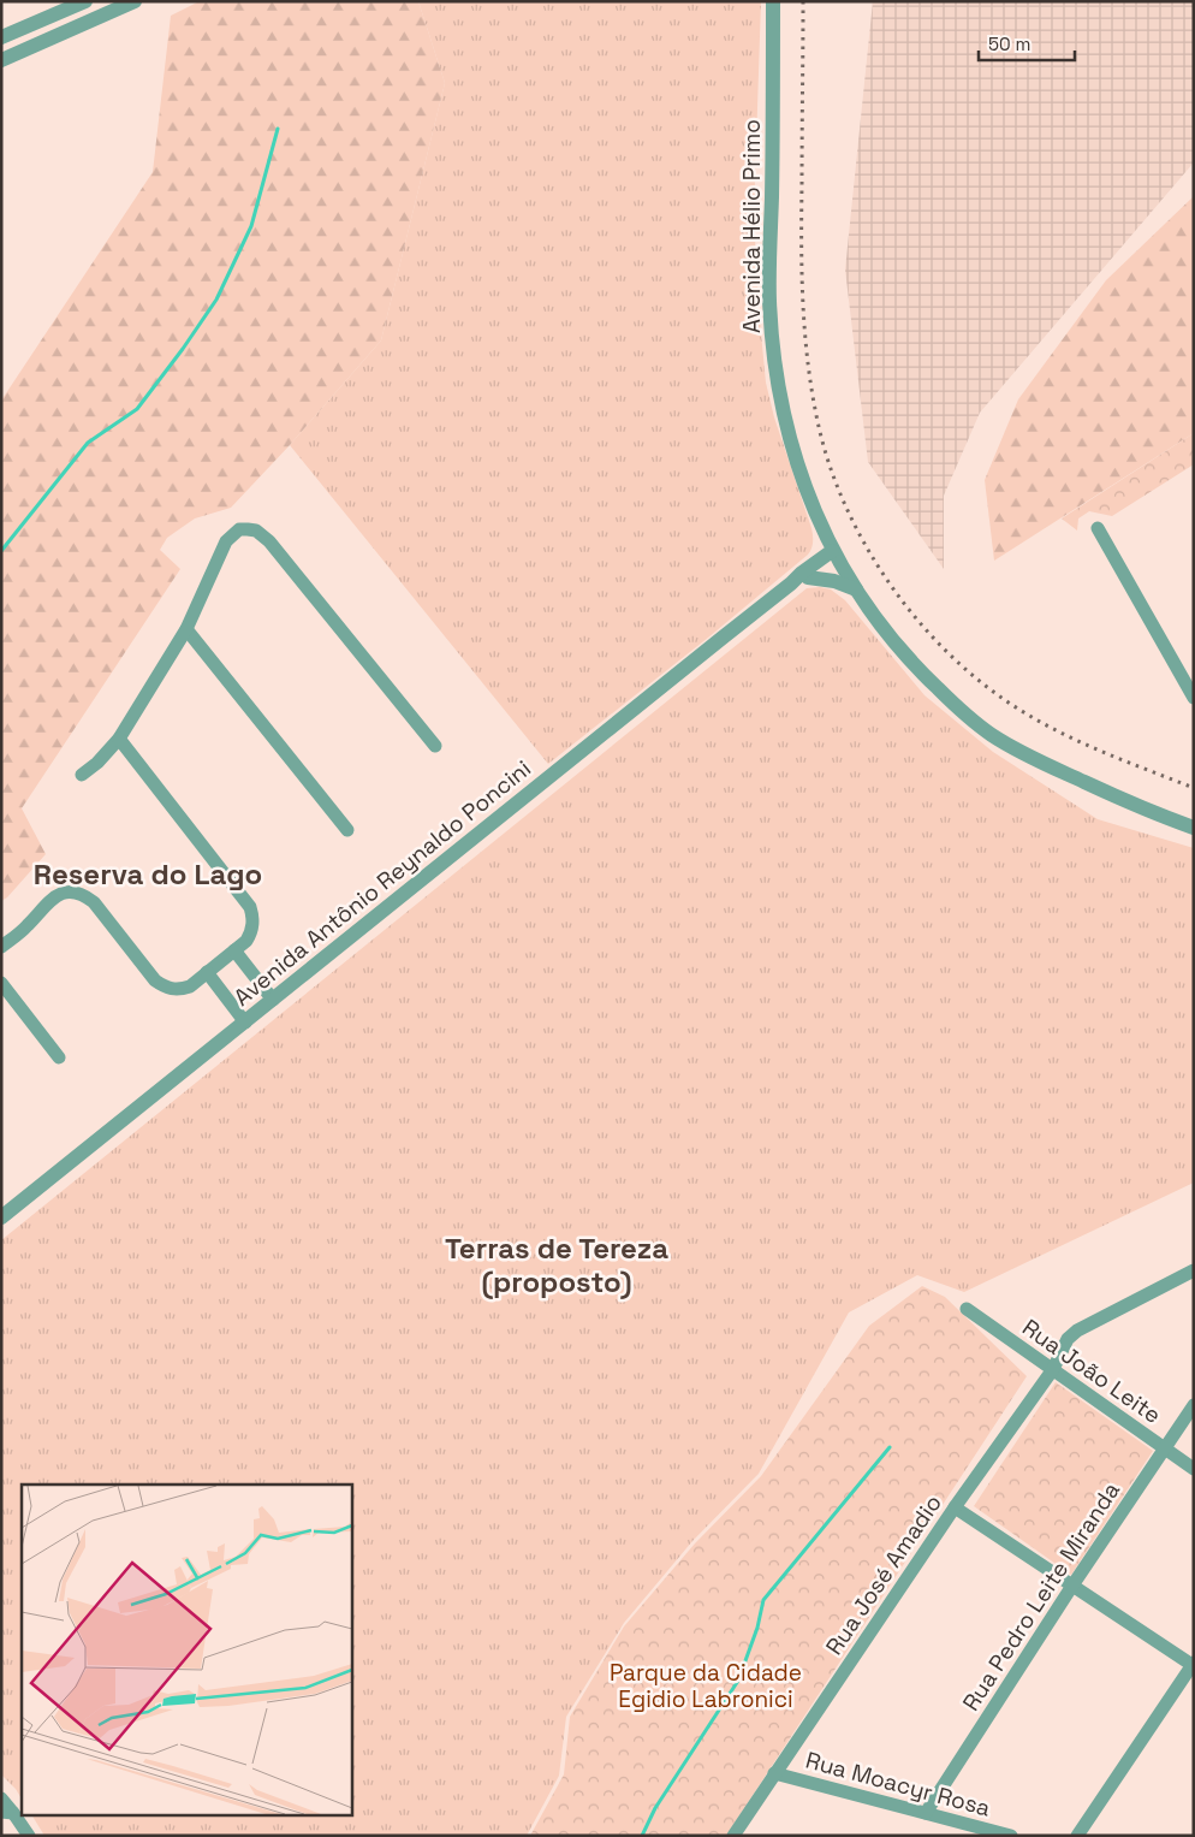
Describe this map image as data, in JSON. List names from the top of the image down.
{
  "streets": {
    "street": [
      "Avenida Hélio Primo",
      "Avenida Antônio Reynaldo Poncini",
      "Rua João Leite",
      "Rua José Amadio",
      "Rua Pedro Leite Miranda",
      "Rua Moacyr Rosa"
    ]
  },
  "crossings": [
    ["Avenida Hélio Primo", "Avenida Antônio Reynaldo Poncini"],
    ["Rua João Leite", "Rua José Amadio"],
    ["Rua João Leite", "Rua Pedro Leite Miranda"],
    ["Rua José Amadio", "Rua Moacyr Rosa"],
    ["Rua Pedro Leite Miranda", "Rua Moacyr Rosa"]
  ],
  "districts": ["Reserva do Lago", "Terras de Tereza (proposto)"],
  "parks": ["Parque da Cidade Egidio Labronici"],
  "scale_bar": "50 m"
}
